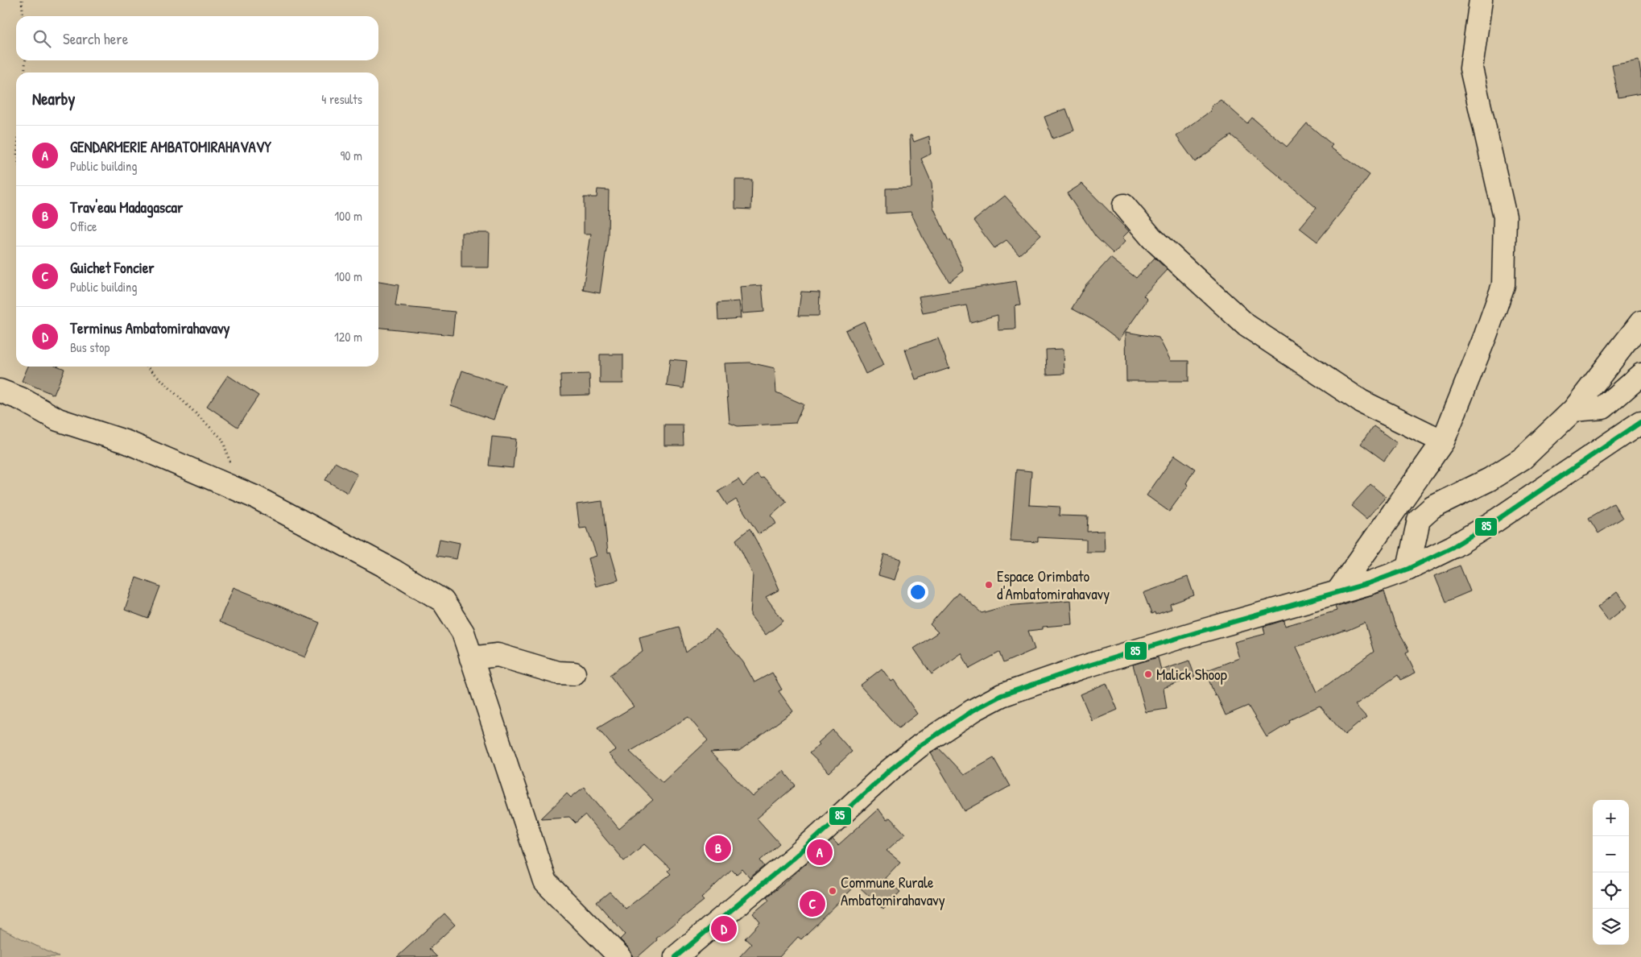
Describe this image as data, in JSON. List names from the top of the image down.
{
  "places": ["Espace Orimbato d'Ambatomirahavavy", "Malick Shoop", "Commune Rurale Ambatomirahavavy"],
  "lines": ["transit line 85"],
  "page": {
    "search": "Search here",
    "heading": ["Nearby", "4 results"],
    "list": [
      {
        "mark": "A",
        "name": "GENDARMERIE AMBATOMIRAHAVAVY",
        "note": "Public building",
        "value": "90 m"
      },
      {
        "mark": "B",
        "name": "Trav'eau Madagascar",
        "note": "Office",
        "value": "100 m"
      },
      {
        "mark": "C",
        "name": "Guichet Foncier",
        "note": "Public building",
        "value": "100 m"
      },
      {
        "mark": "D",
        "name": "Terminus Ambatomirahavavy",
        "note": "Bus stop",
        "value": "120 m"
      }
    ],
    "map_buttons": ["+", "−"],
    "pins": [
      "B",
      "A",
      "C",
      "D"
    ]
  }
}
